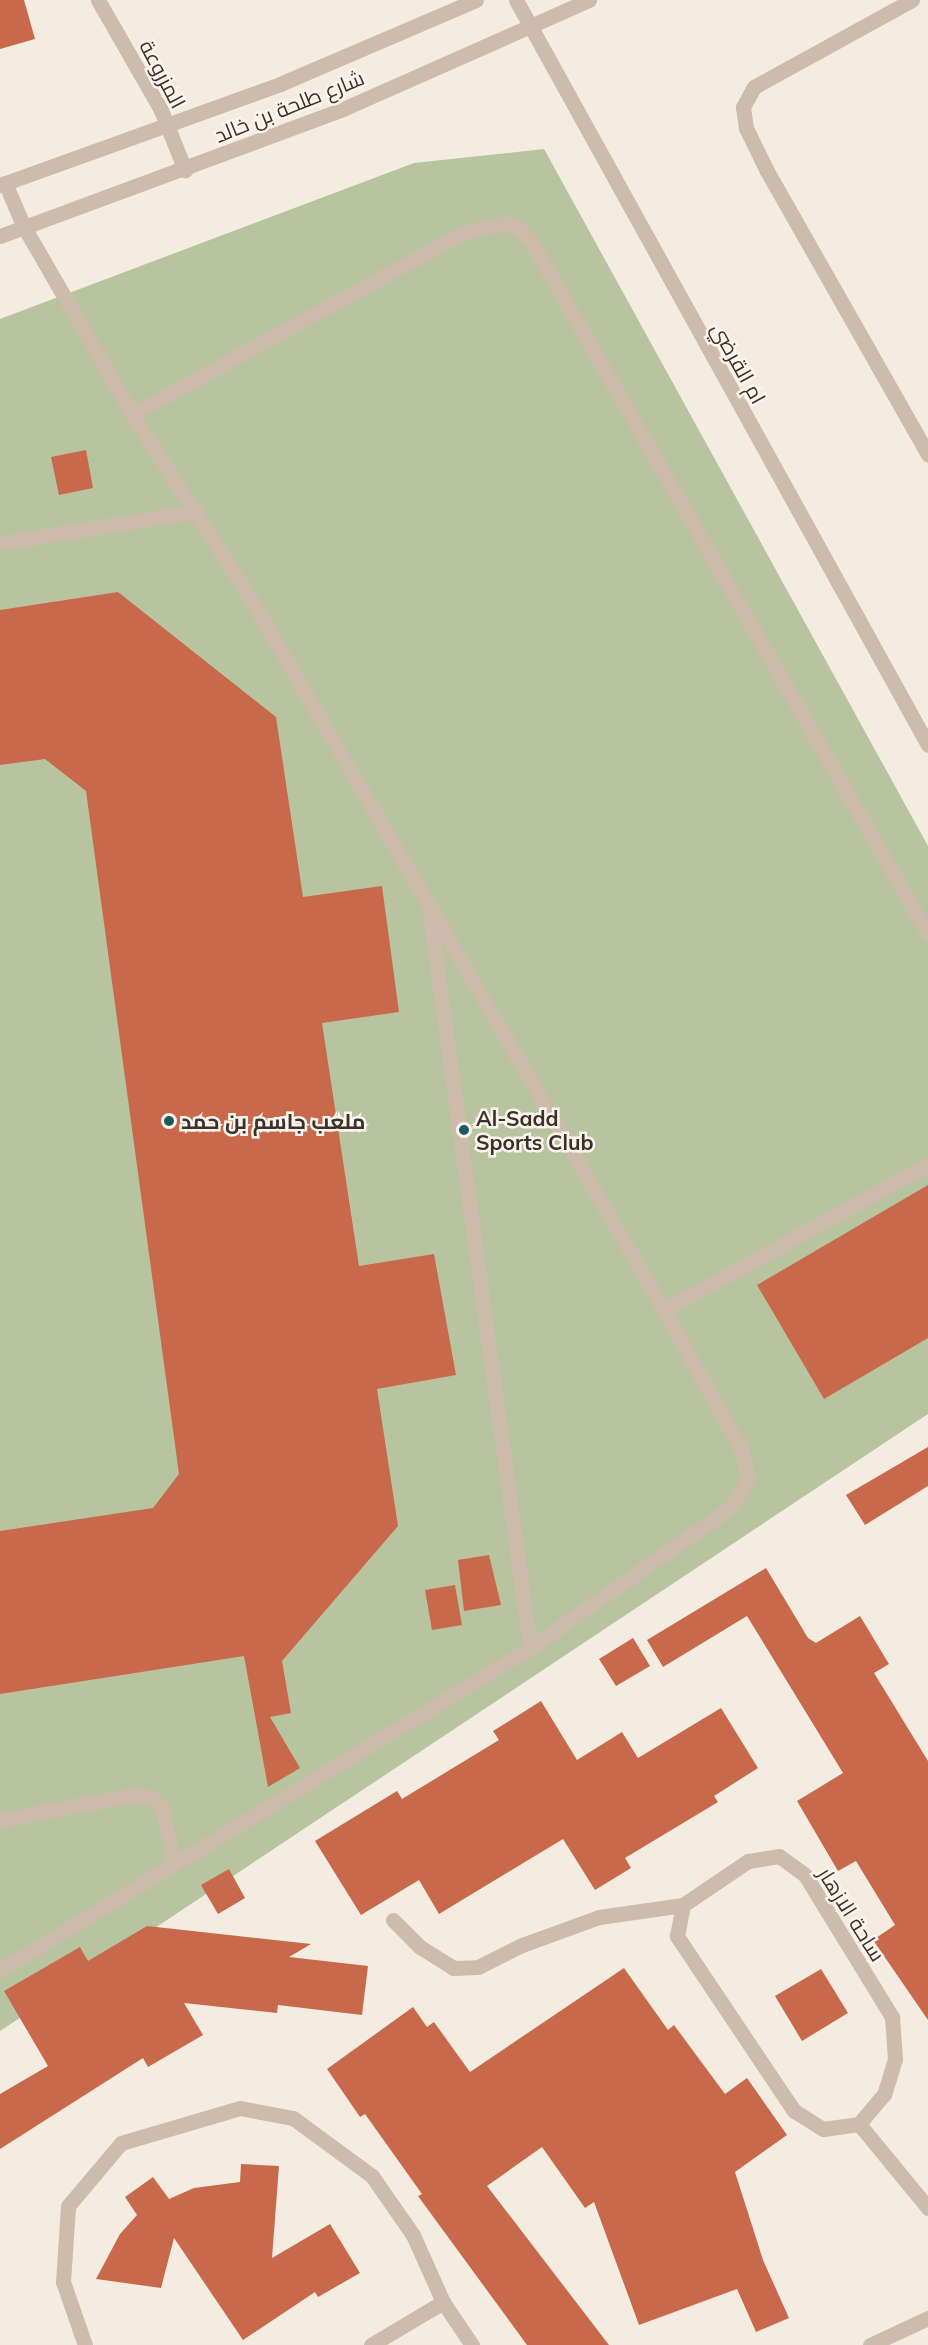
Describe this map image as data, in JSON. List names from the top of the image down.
{
  "streets": {
    "street": [
      "المزروعة",
      "شارع طلحة بن خالد",
      "ام القرضي",
      "ساحة الازهار"
    ]
  },
  "crossings": [
    ["المزروعة", "شارع طلحة بن خالد"],
    ["شارع طلحة بن خالد", "ام القرضي"]
  ],
  "places": ["ملعب جاسم بن حمد", "Al-Sadd Sports Club"]
}
